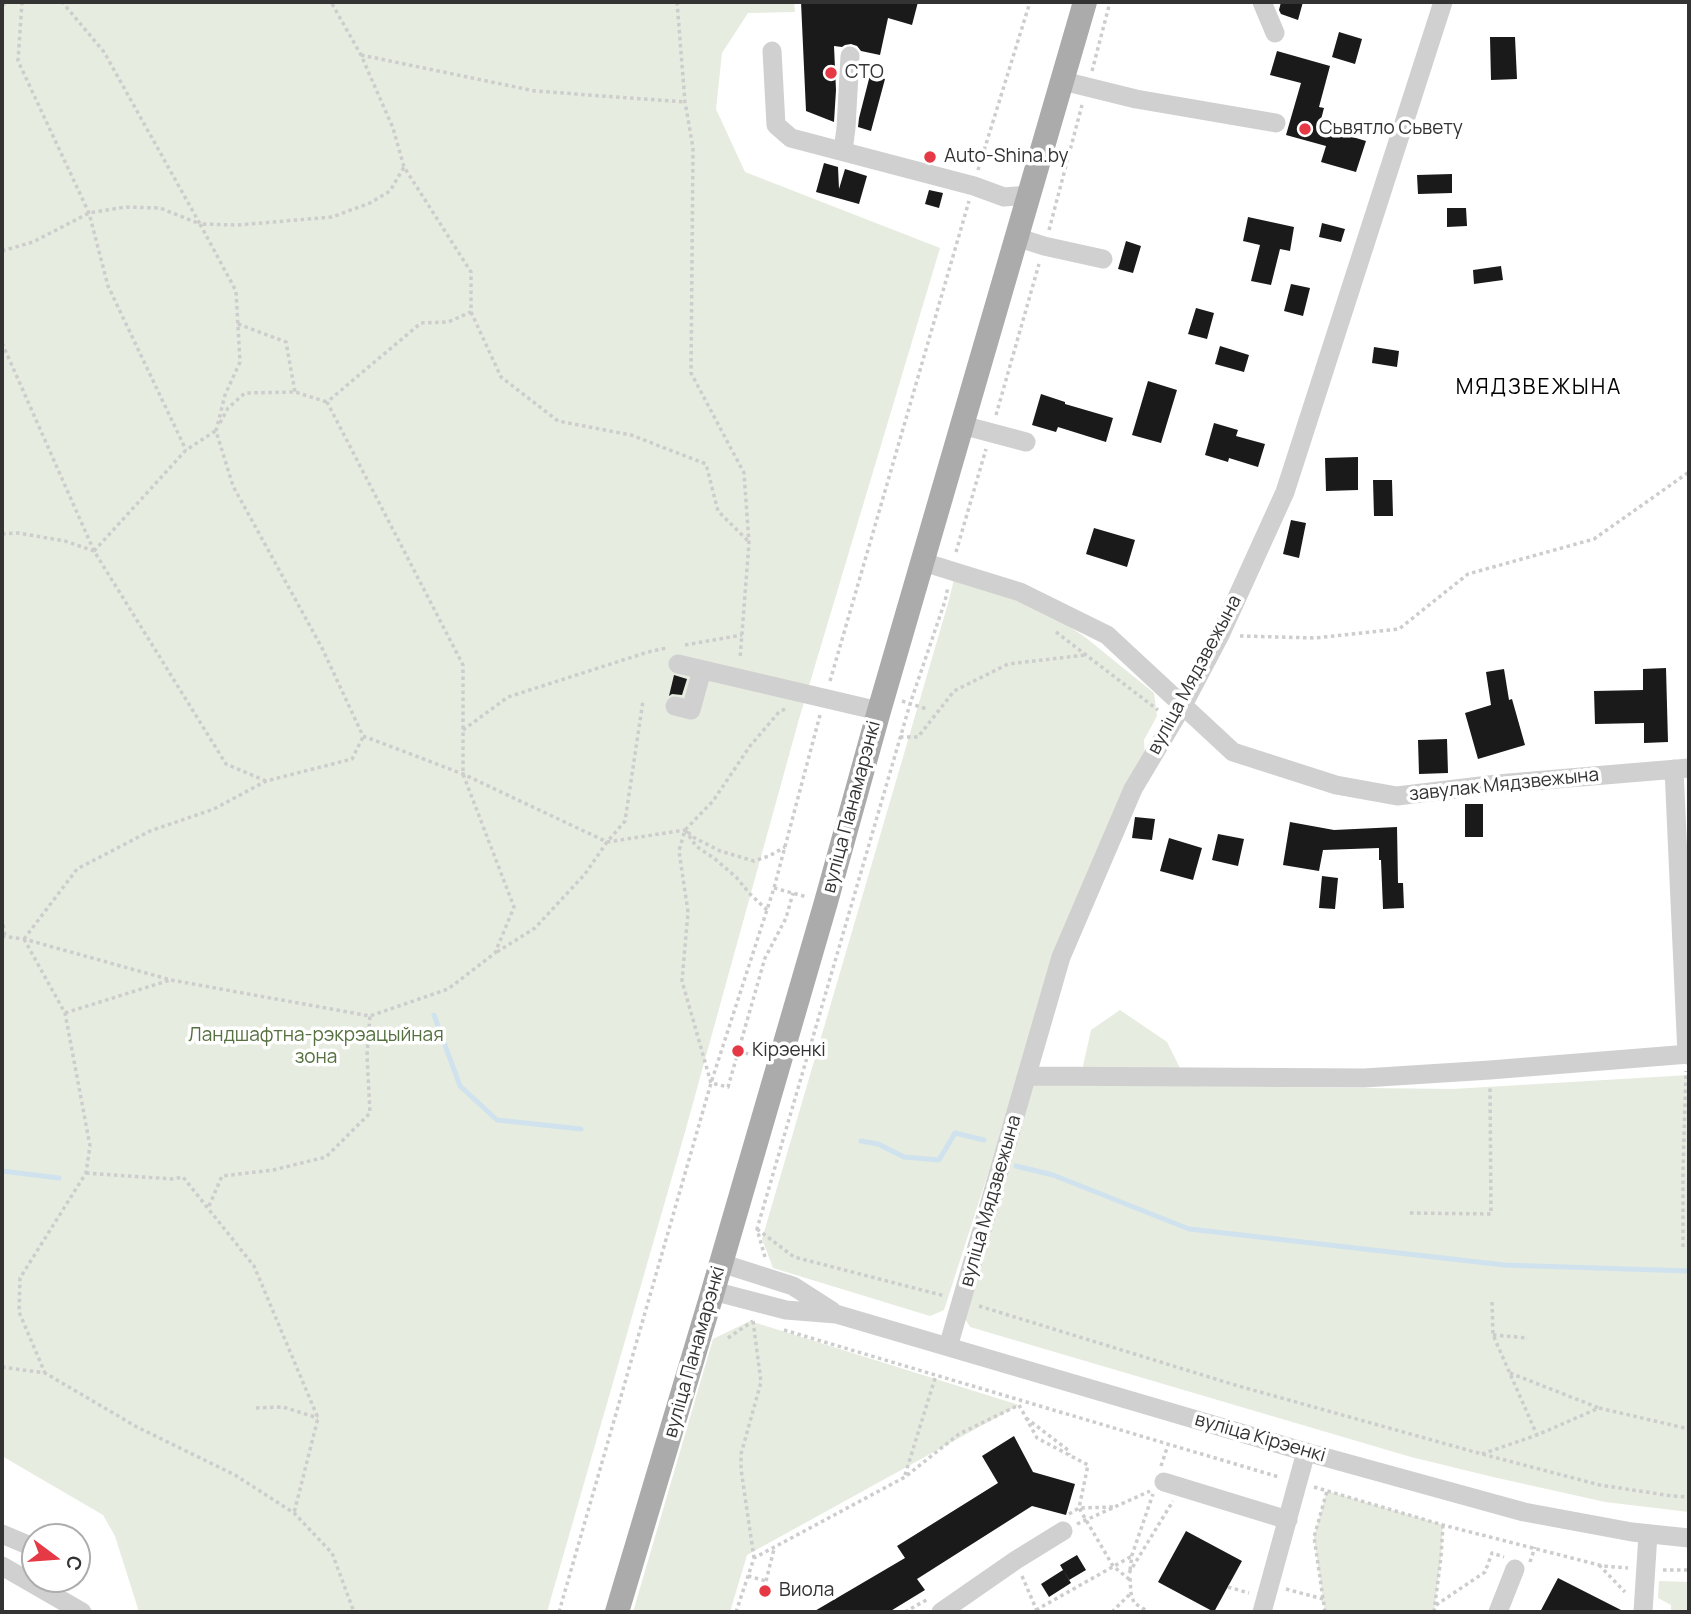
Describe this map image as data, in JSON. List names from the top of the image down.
{
  "streets": {
    "main road": ["вуліца Панамарэнкі"],
    "street": ["вуліца Мядзвежына", "завулак Мядзвежына", "вуліца Кірэенкі"]
  },
  "crossings": [
    ["вуліца Мядзвежына", "завулак Мядзвежына"],
    ["вуліца Мядзвежына", "вуліца Кірэенкі"],
    ["завулак Мядзвежына", "вуліца Панамарэнкі"],
    ["вуліца Панамарэнкі", "вуліца Кірэенкі"]
  ],
  "districts": ["МЯДЗВЕЖЫНА"],
  "parks": ["Ландшафтна-рэкрэацыйная зона"],
  "places": [
    "СТО",
    "Сьвятло Сьвету",
    "Auto-Shina.by",
    "Кірэенкі",
    "Виола"
  ],
  "north": "right"
}
